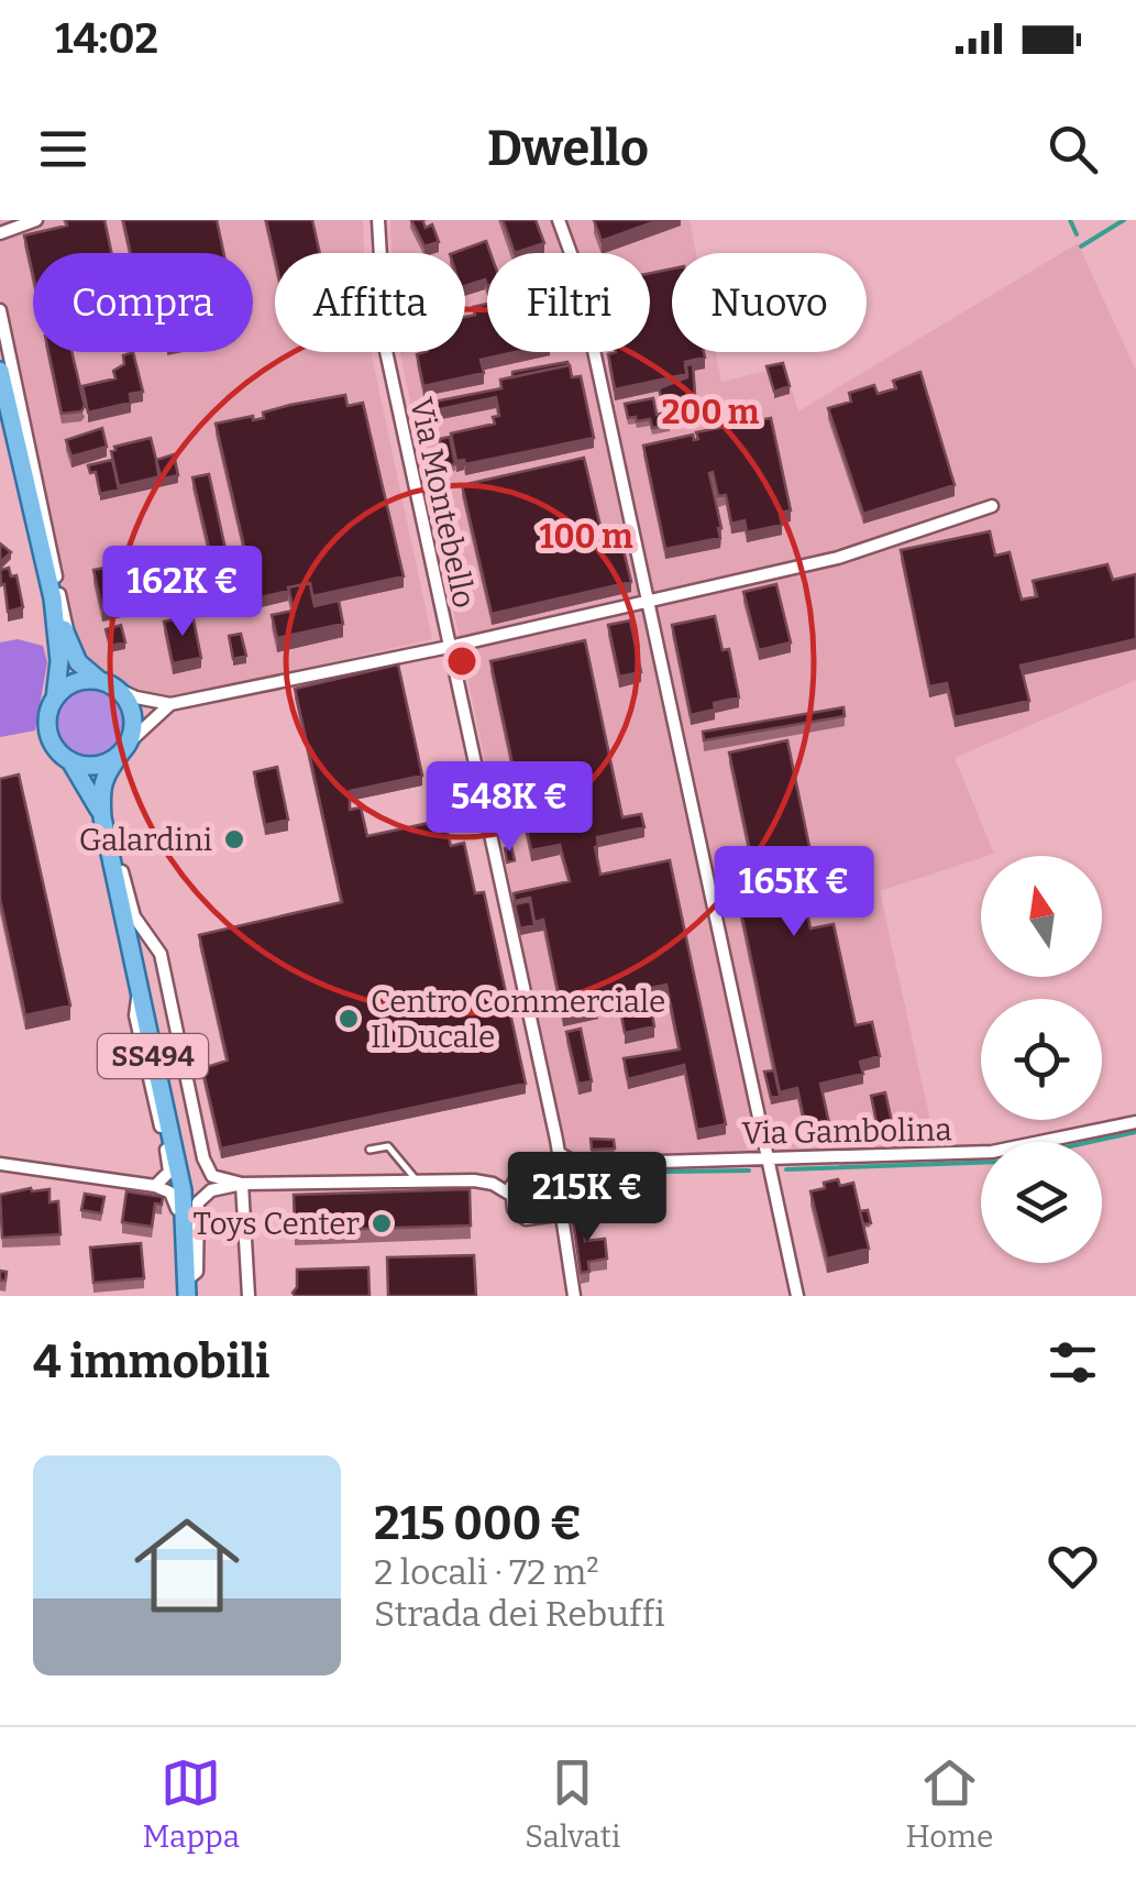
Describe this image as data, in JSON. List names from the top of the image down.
{
  "streets": {
    "main road": ["SS494"],
    "street": ["Via Montebello", "Via Gambolina"]
  },
  "crossings": [
    ["Via Montebello", "Via Gambolina"]
  ],
  "places": ["Galardini", "Centro Commerciale Il Ducale", "Toys Center"],
  "north": "top",
  "page": {
    "status": "14:02",
    "header": "Dwello",
    "chip": [
      "Compra",
      "Affitta",
      "Filtri",
      "Nuovo"
    ],
    "price": [
      "162K €",
      "548K €",
      "165K €",
      "215K €"
    ],
    "heading": "4 immobili",
    "list": [
      {
        "name": "215 000 €",
        "note": "2 locali · 72 m² · Strada dei Rebuffi"
      }
    ],
    "tabs": ["Mappa", "Salvati", "Home"]
  },
  "rings": ["200 m", "100 m"]
}
